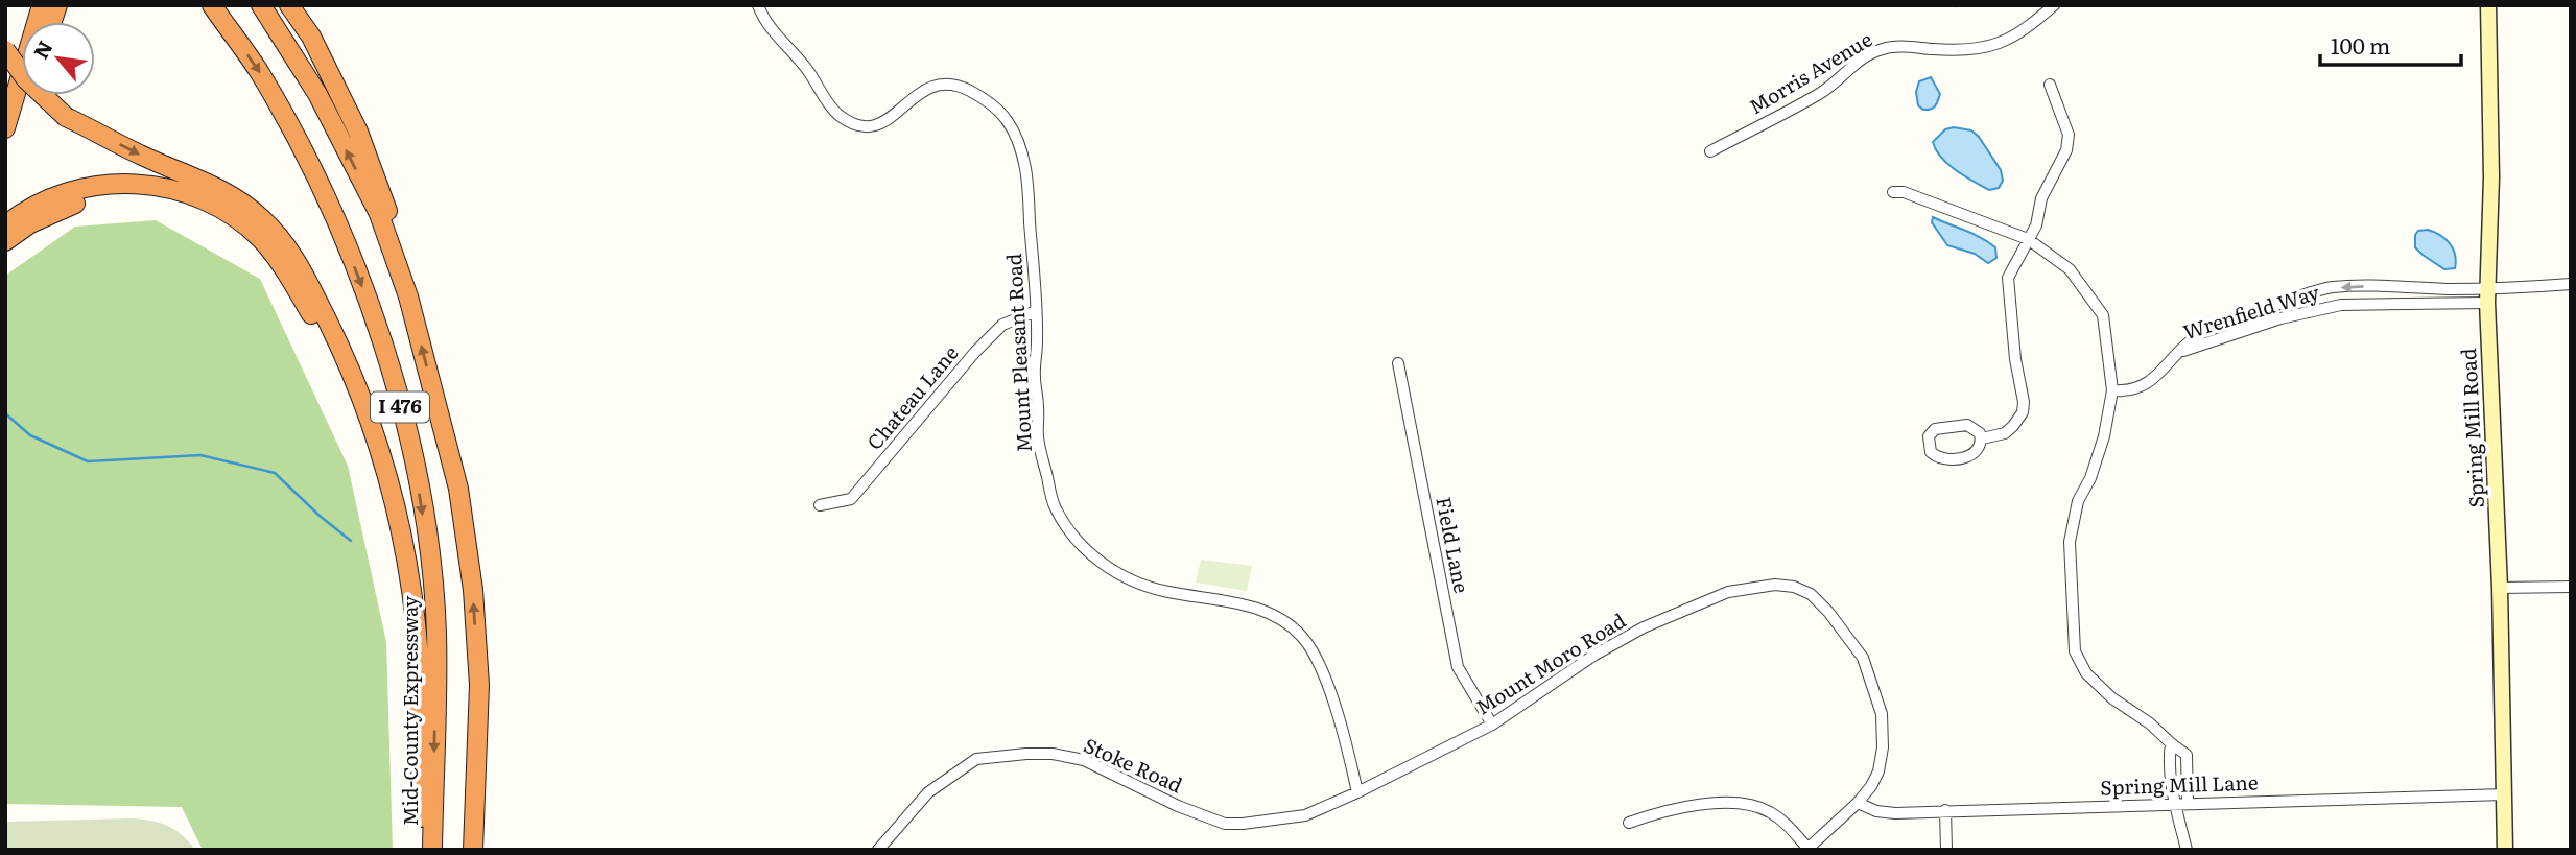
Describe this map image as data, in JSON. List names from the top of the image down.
{
  "streets": {
    "highway": ["I 476", "Mid-County Expressway"],
    "main road": ["Spring Mill Road"],
    "street": [
      "Morris Avenue",
      "Wrenfield Way",
      "Mount Pleasant Road",
      "Chateau Lane",
      "Field Lane",
      "Mount Moro Road",
      "Stoke Road",
      "Spring Mill Lane"
    ]
  },
  "crossings": [
    ["Wrenfield Way", "Spring Mill Road"],
    ["Mount Pleasant Road", "Chateau Lane"],
    ["Mount Pleasant Road", "Mount Moro Road"],
    ["Mount Pleasant Road", "Stoke Road"],
    ["Spring Mill Road", "Spring Mill Lane"],
    ["Field Lane", "Mount Moro Road"],
    ["Mount Moro Road", "Stoke Road"],
    ["Mount Moro Road", "Spring Mill Lane"]
  ],
  "scale_bar": "100 m",
  "north": "top left"
}
